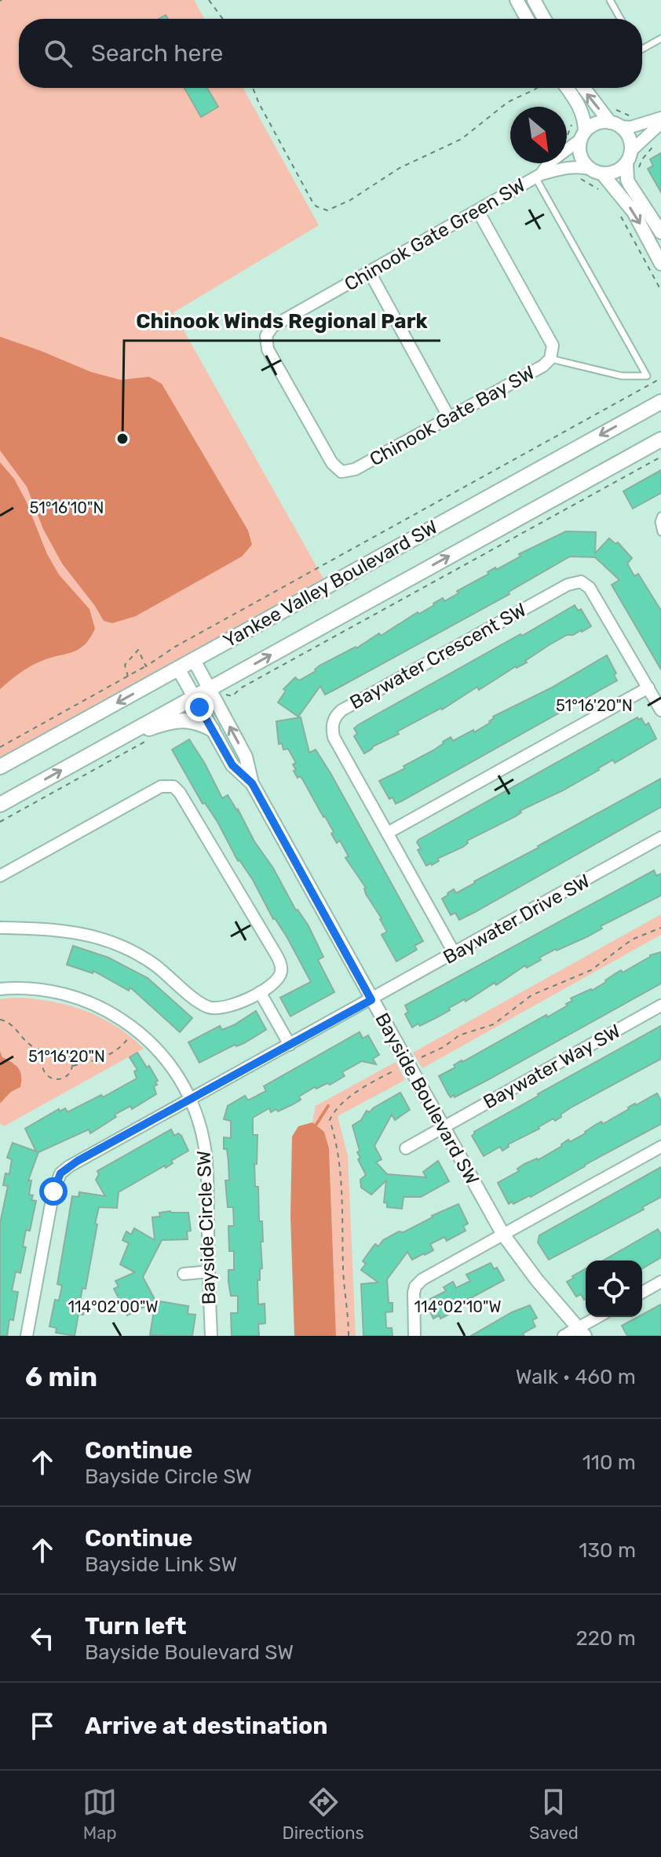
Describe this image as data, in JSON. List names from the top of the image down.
{
  "streets": {
    "main road": ["Yankee Valley Boulevard SW"],
    "street": [
      "Chinook Gate Green SW",
      "Chinook Gate Bay SW",
      "Baywater Crescent SW",
      "Baywater Drive SW",
      "Baywater Way SW",
      "Bayside Boulevard SW",
      "Bayside Circle SW"
    ]
  },
  "crossings": [
    ["Chinook Gate Green SW", "Chinook Gate Bay SW"],
    ["Yankee Valley Boulevard SW", "Bayside Boulevard SW"],
    ["Baywater Crescent SW", "Baywater Drive SW"],
    ["Baywater Drive SW", "Bayside Boulevard SW"],
    ["Baywater Drive SW", "Bayside Circle SW"],
    ["Baywater Way SW", "Bayside Boulevard SW"]
  ],
  "places": ["Chinook Winds Regional Park"],
  "north": "bottom right",
  "page": {
    "search": "Search here",
    "heading": ["6 min", "Walk · 460 m"],
    "list": [
      ["Continue", "Bayside Circle SW", "110 m"],
      ["Continue", "Bayside Link SW", "130 m"],
      ["Turn left", "Bayside Boulevard SW", "220 m"],
      "Arrive at destination"
    ],
    "nav": ["Map", "Directions", "Saved"]
  },
  "coordinates": [
    "51°16'10\"N",
    "51°16'20\"N",
    "114°02'00\"W",
    "114°02'10\"W"
  ]
}
